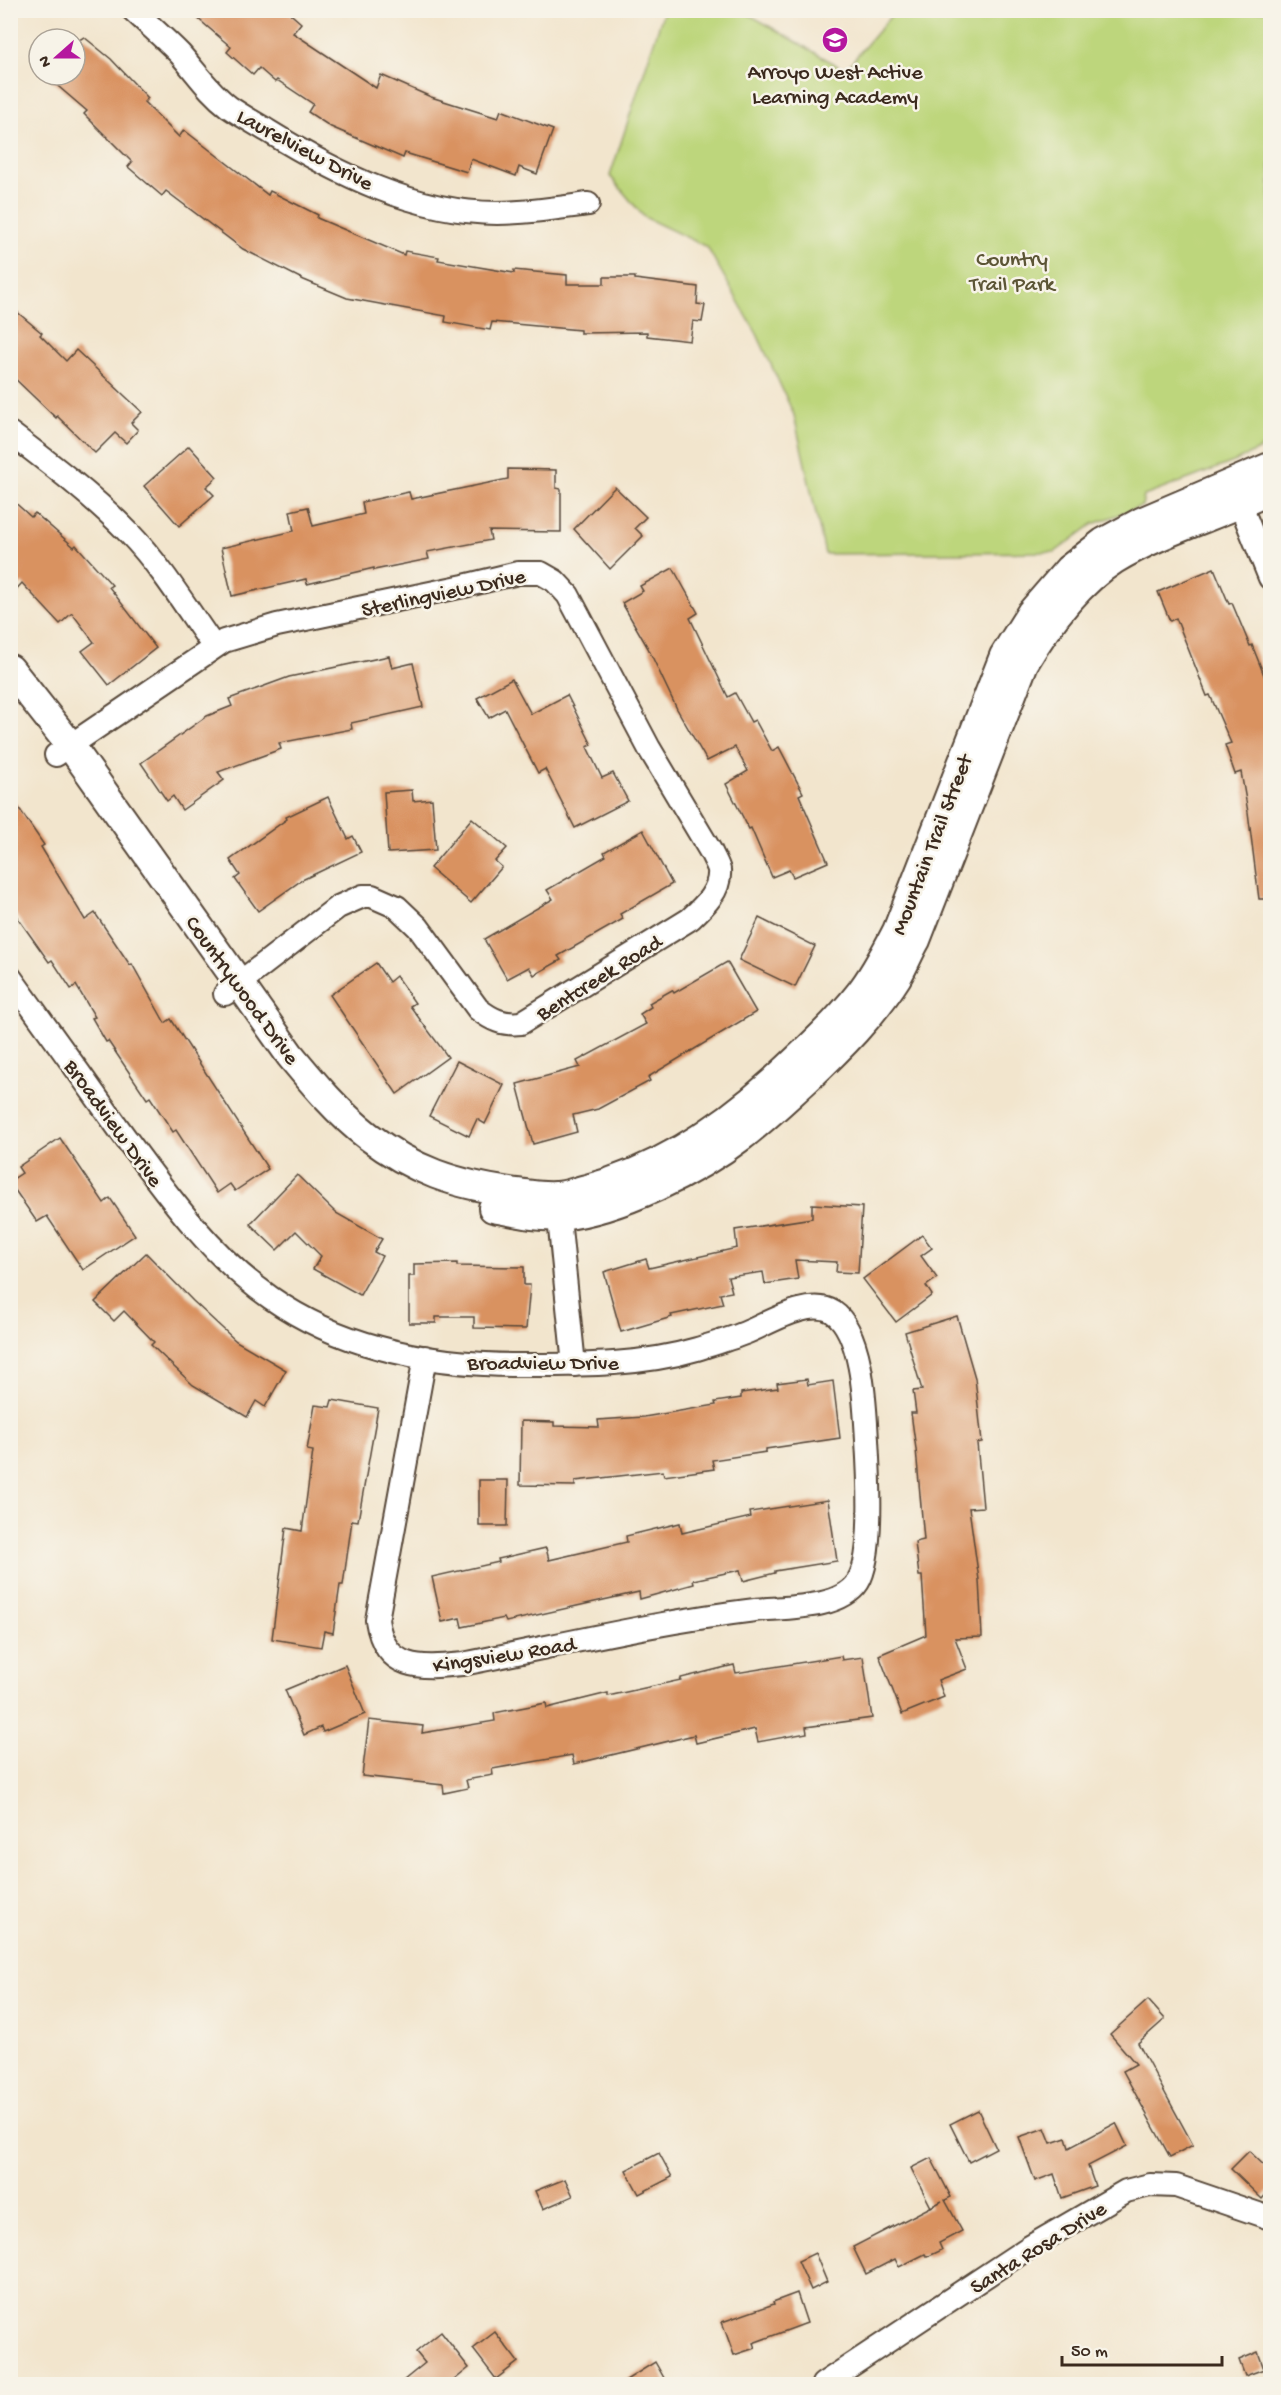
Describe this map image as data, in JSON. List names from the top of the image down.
{
  "streets": {
    "street": [
      "Laurelview Drive",
      "Sterlingview Drive",
      "Mountain Trail Street",
      "Bentcreek Road",
      "Countrywood Drive",
      "Broadview Drive",
      "Kingsview Road",
      "Santa Rosa Drive"
    ]
  },
  "crossings": [
    ["Sterlingview Drive", "Bentcreek Road"],
    ["Sterlingview Drive", "Countrywood Drive"],
    ["Mountain Trail Street", "Countrywood Drive"],
    ["Bentcreek Road", "Countrywood Drive"],
    ["Broadview Drive", "Kingsview Road"]
  ],
  "parks": ["Country Trail Park"],
  "places": {
    "school or university": ["Arroyo West Active Learning Academy"]
  },
  "scale_bar": "50 m",
  "north": "left"
}
